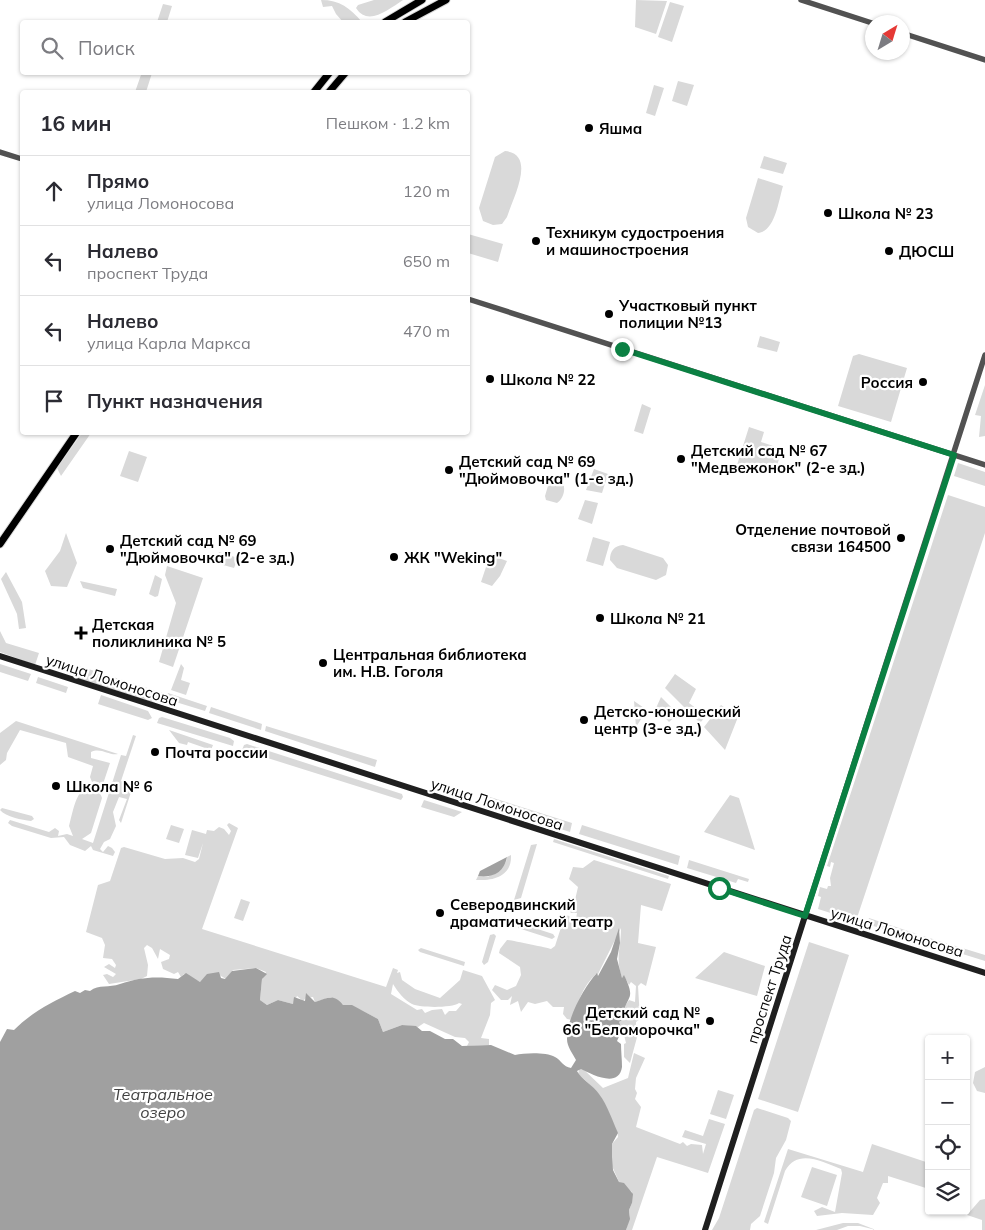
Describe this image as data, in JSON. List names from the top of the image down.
{
  "streets": {
    "main road": ["улица Ломоносова", "проспект Труда"]
  },
  "crossings": [
    ["улица Ломоносова", "проспект Труда"]
  ],
  "water": ["Театральное озеро"],
  "places": {
    "other": [
      "Яшма",
      "Школа № 23",
      "Техникум судостроения и машиностроения",
      "ДЮСШ",
      "Участковый пункт полиции №13",
      "Школа № 22",
      "Россия",
      "Детский сад № 67 \"Медвежонок\" (2-е зд.)",
      "Детский сад № 69 \"Дюймовочка\" (1-е зд.)",
      "Отделение почтовой связи 164500",
      "Детский сад № 69 \"Дюймовочка\" (2-е зд.)",
      "ЖК \"Weking\"",
      "Школа № 21",
      "Центральная библиотека им. Н.В. Гоголя",
      "Детско-юношеский центр (3-е зд.)",
      "Почта россии",
      "Школа № 6",
      "Северодвинский драматический театр",
      "Детский сад № 66 \"Беломорочка\""
    ],
    "health": ["Детская поликлиника № 5"]
  },
  "north": "top right",
  "page": {
    "search": "Поиск",
    "heading": ["16 мин", "Пешком · 1.2 km"],
    "list": [
      ["Прямо", "улица Ломоносова", "120 m"],
      ["Налево", "проспект Труда", "650 m"],
      ["Налево", "улица Карла Маркса", "470 m"],
      "Пункт назначения"
    ],
    "map_buttons": ["+", "−"]
  }
}
